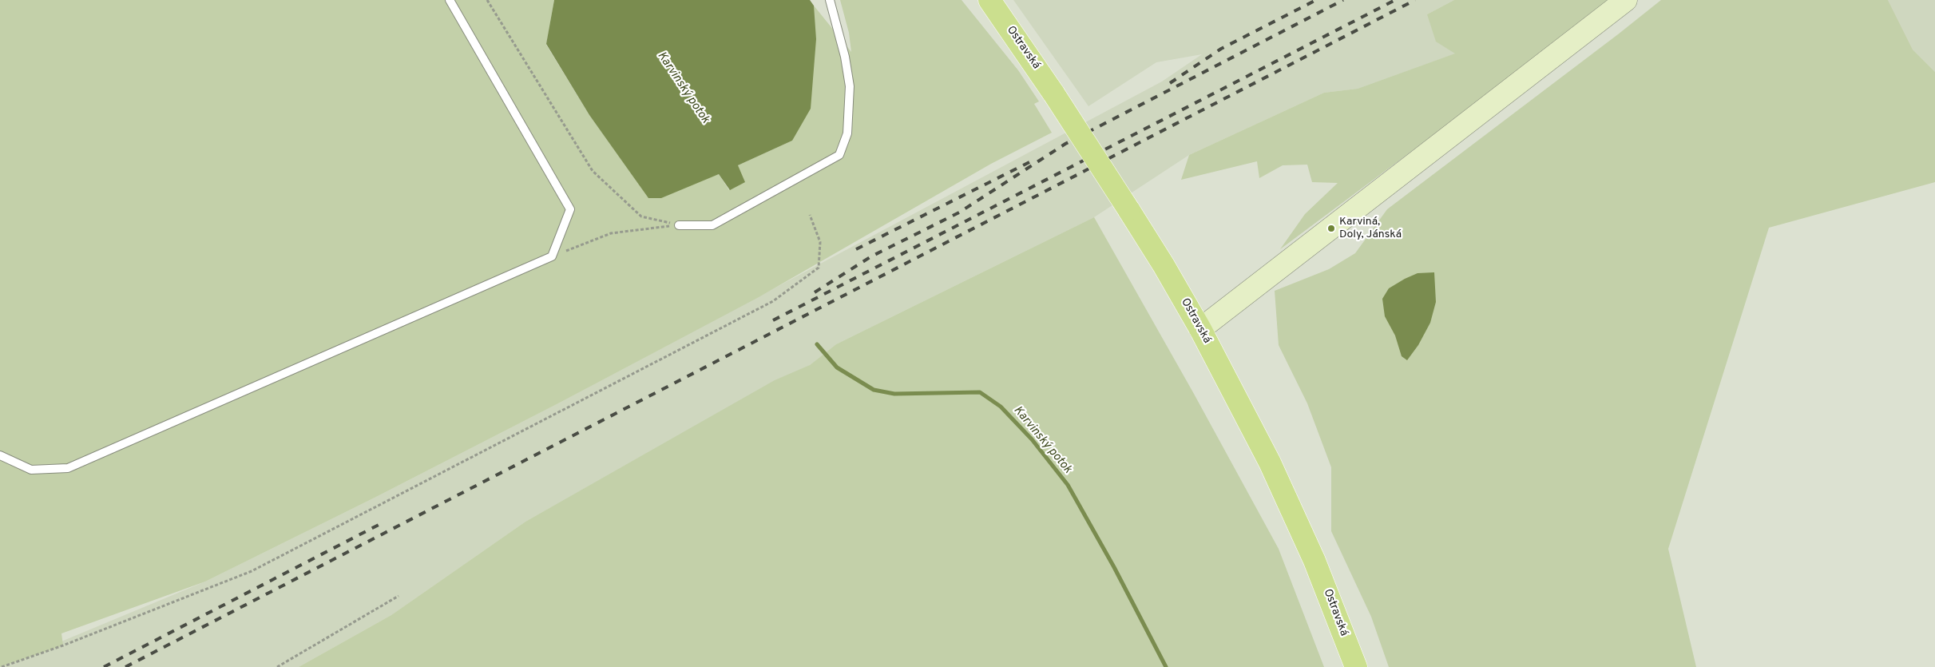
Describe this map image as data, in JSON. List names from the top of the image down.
{
  "streets": {
    "main road": ["Ostravská"]
  },
  "water": ["Karvinský potok"],
  "places": ["Karviná, Doly, Jánská"]
}
